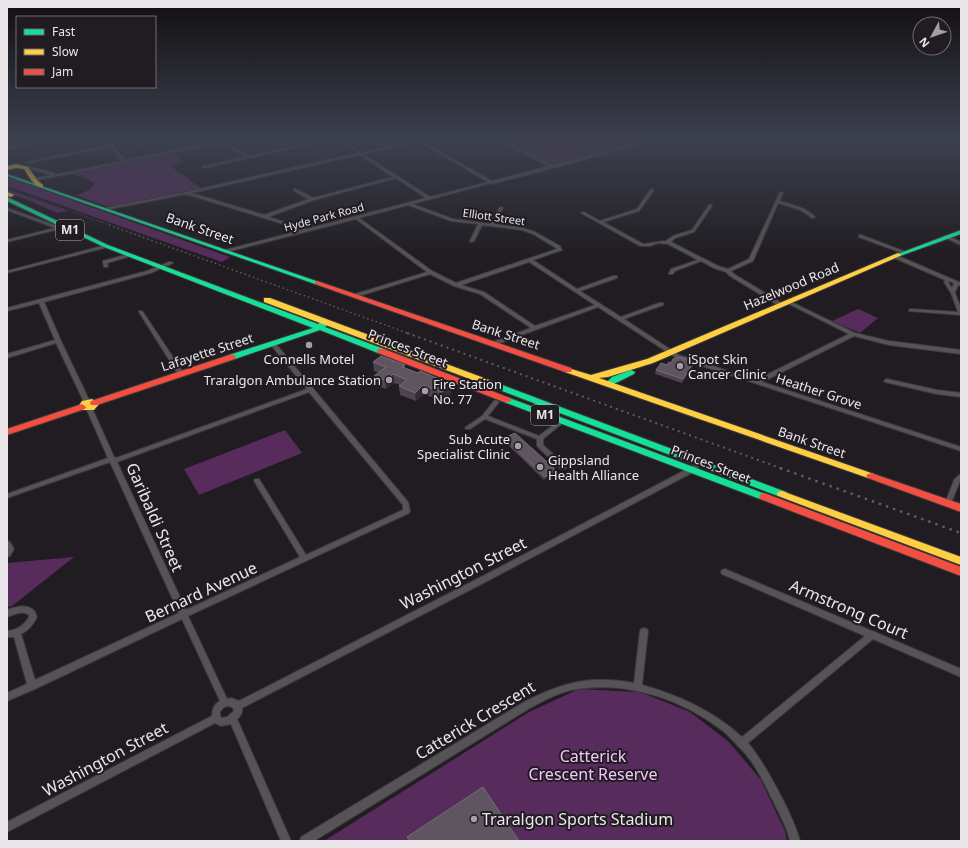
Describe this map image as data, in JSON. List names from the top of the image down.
{
  "streets": {
    "main road": [
      "Bank Street",
      "M1",
      "Hazelwood Road",
      "Princes Street",
      "Lafayette Street"
    ],
    "street": [
      "Hyde Park Road",
      "Elliott Street",
      "Heather Grove",
      "Garibaldi Street",
      "Washington Street",
      "Bernard Avenue",
      "Armstrong Court",
      "Catterick Crescent"
    ]
  },
  "crossings": [
    ["Hyde Park Road", "Elliott Street"],
    ["Hyde Park Road", "Bank Street"],
    ["Elliott Street", "Heather Grove"],
    ["Bank Street", "Hazelwood Road"],
    ["Hazelwood Road", "Heather Grove"],
    ["Princes Street", "Lafayette Street"],
    ["Princes Street", "Washington Street"],
    ["Lafayette Street", "Garibaldi Street"],
    ["Garibaldi Street", "Washington Street"],
    ["Garibaldi Street", "Bernard Avenue"]
  ],
  "parks": ["Catterick Crescent Reserve"],
  "places": [
    "Connells Motel",
    "iSpot Skin Cancer Clinic",
    "Traralgon Ambulance Station",
    "Fire Station No. 77",
    "Sub Acute Specialist Clinic",
    "Gippsland Health Alliance",
    "Traralgon Sports Stadium"
  ],
  "legend": ["Fast", "Slow", "Jam"],
  "north": "bottom left"
}
